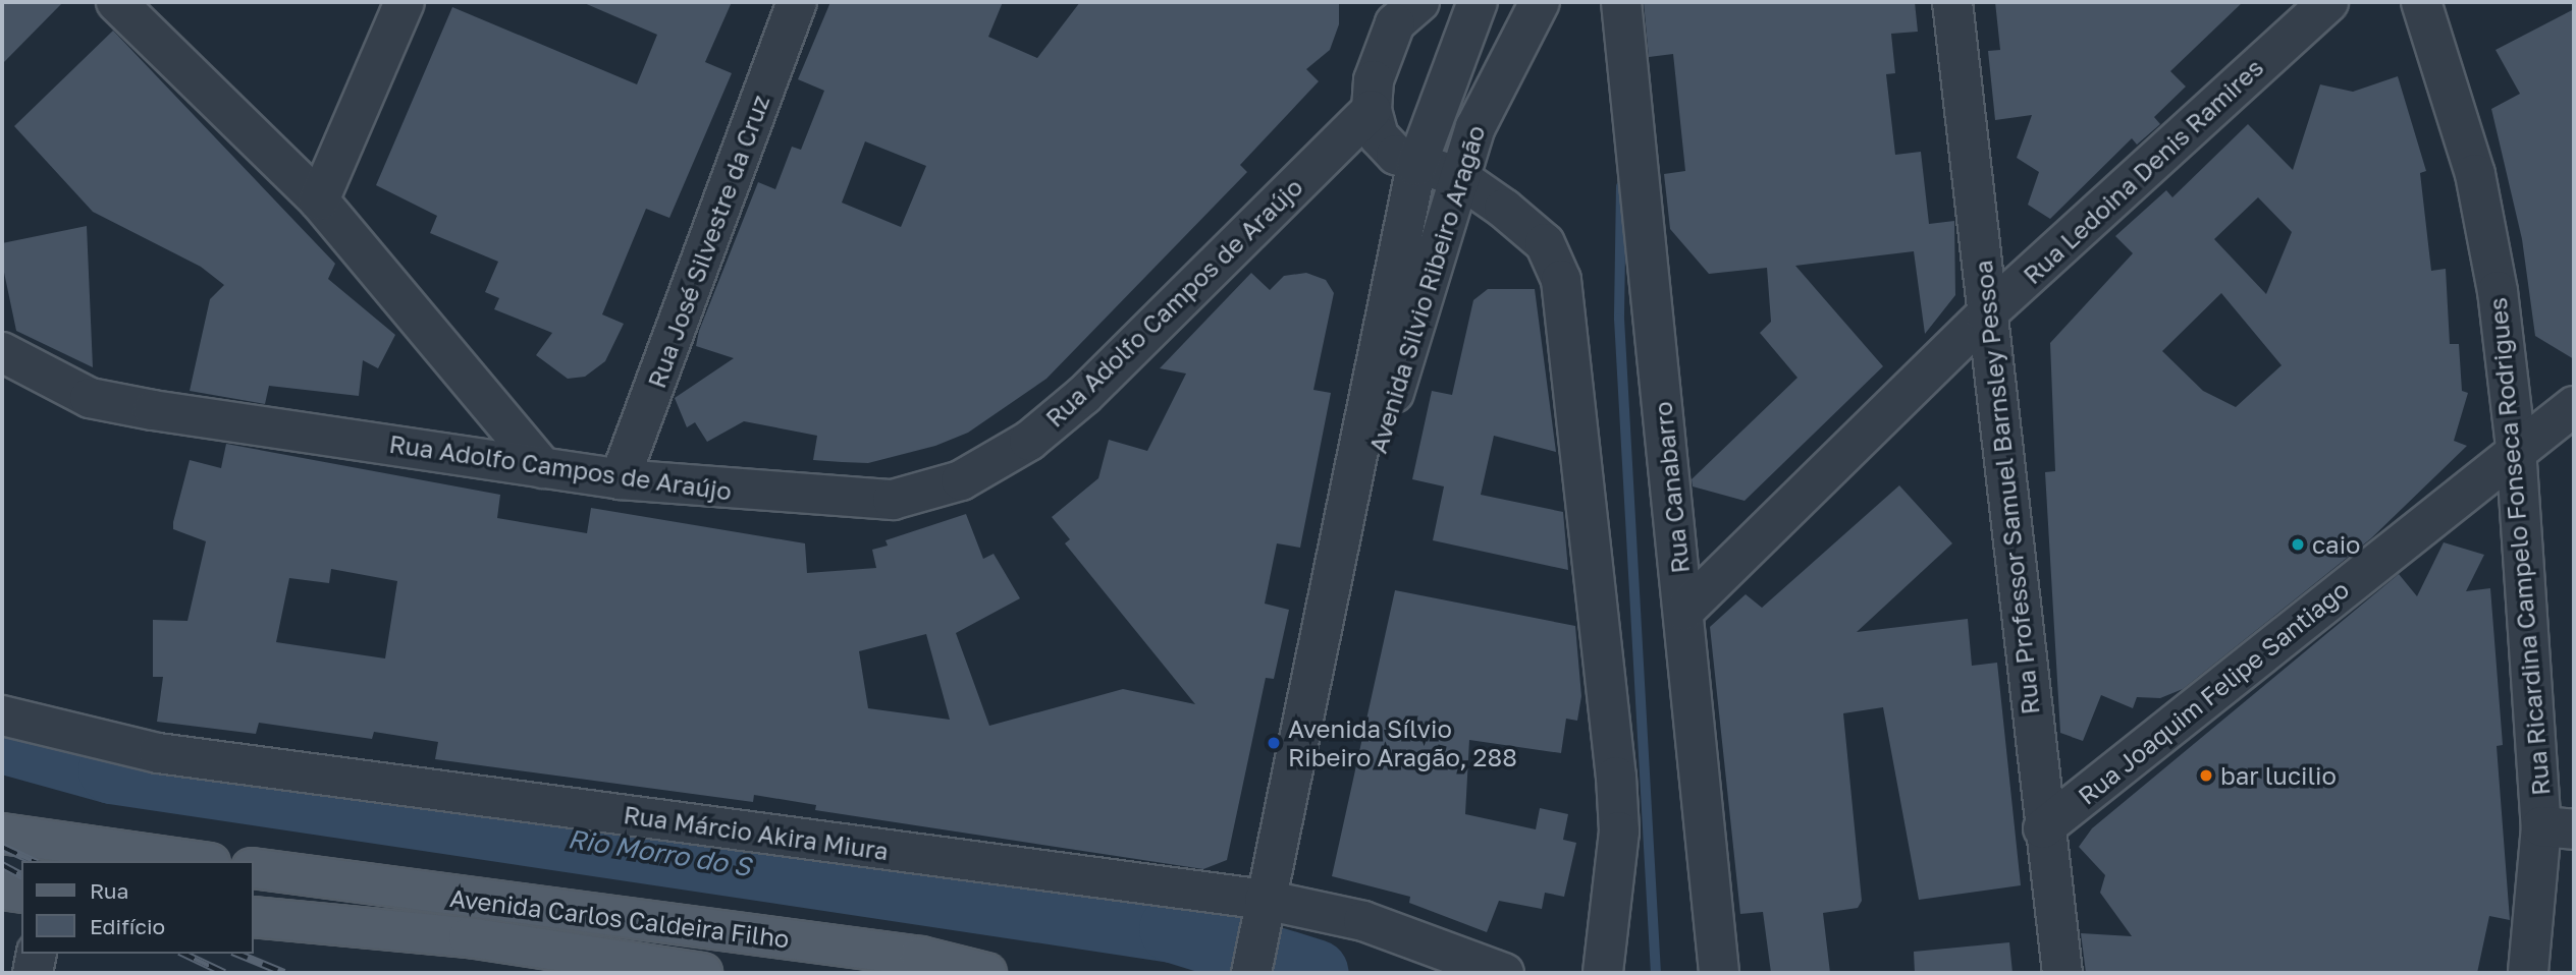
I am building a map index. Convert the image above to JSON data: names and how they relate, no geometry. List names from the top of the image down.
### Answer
{
  "streets": {
    "main road": ["Avenida Carlos Caldeira Filho"],
    "street": [
      "Rua Ledoina Denis Ramires",
      "Rua José Silvestre da Cruz",
      "Avenida Silvio Ribeiro Aragão",
      "Rua Adolfo Campos de Araújo",
      "Rua Canabarro",
      "Rua Professor Samuel Barnsley Pessoa",
      "Rua Ricardina Campelo Fonseca Rodrigues",
      "Rua Joaquim Felipe Santiago",
      "Rua Márcio Akira Miura"
    ]
  },
  "crossings": [
    ["Rua Ledoina Denis Ramires", "Rua Canabarro"],
    ["Rua Ledoina Denis Ramires", "Rua Professor Samuel Barnsley Pessoa"],
    ["Rua José Silvestre da Cruz", "Rua Adolfo Campos de Araújo"],
    ["Avenida Silvio Ribeiro Aragão", "Rua Márcio Akira Miura"],
    ["Rua Professor Samuel Barnsley Pessoa", "Rua Joaquim Felipe Santiago"],
    ["Rua Ricardina Campelo Fonseca Rodrigues", "Rua Joaquim Felipe Santiago"]
  ],
  "water": ["Rio Morro do S"],
  "places": ["caio", "Avenida Sílvio Ribeiro Aragão, 288", "bar lucilio"],
  "legend": ["Rua", "Edifício"]
}
